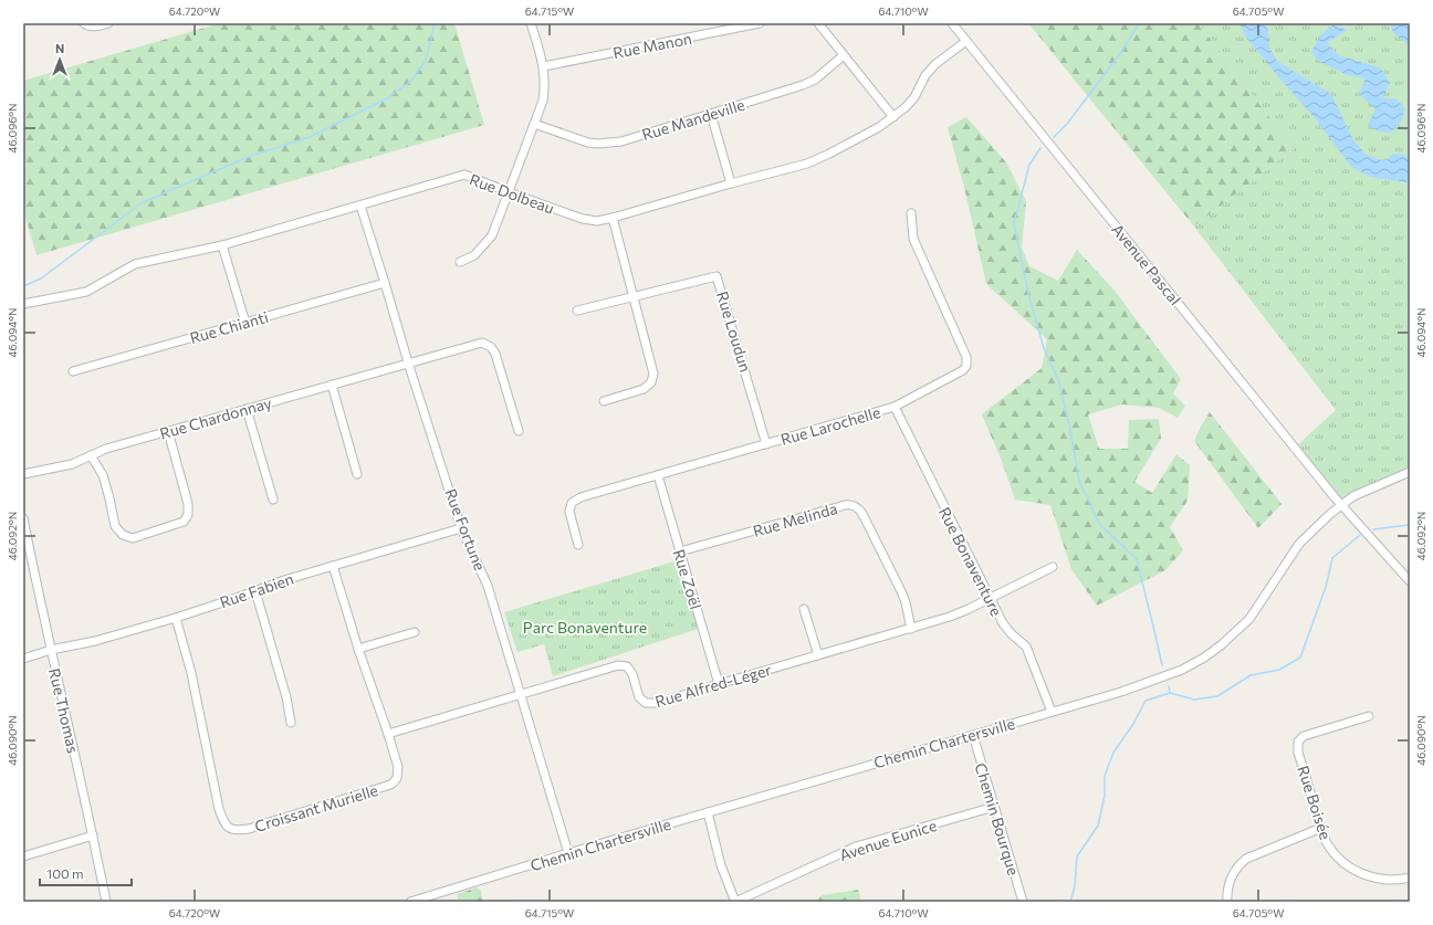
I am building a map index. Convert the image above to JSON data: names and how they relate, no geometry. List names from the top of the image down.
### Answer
{
  "streets": {
    "street": [
      "Rue Manon",
      "Rue Mandeville",
      "Rue Dolbeau",
      "Avenue Pascal",
      "Rue Chianti",
      "Rue Loudun",
      "Rue Chardonnay",
      "Rue Larochelle",
      "Rue Melinda",
      "Rue Fortune",
      "Rue Bonaventure",
      "Rue Zoël",
      "Rue Fabien",
      "Rue Alfred-Léger",
      "Rue Thomas",
      "Chemin Chartersville",
      "Rue Boisée",
      "Croissant Murielle",
      "Chemin Bourque",
      "Avenue Eunice"
    ]
  },
  "crossings": [
    ["Rue Dolbeau", "Avenue Pascal"],
    ["Rue Dolbeau", "Rue Fortune"],
    ["Avenue Pascal", "Chemin Chartersville"],
    ["Rue Chianti", "Rue Fortune"],
    ["Rue Loudun", "Rue Larochelle"],
    ["Rue Chardonnay", "Rue Fortune"],
    ["Rue Larochelle", "Rue Bonaventure"],
    ["Rue Larochelle", "Rue Zoël"],
    ["Rue Melinda", "Rue Zoël"],
    ["Rue Melinda", "Rue Alfred-Léger"],
    ["Rue Fortune", "Rue Fabien"],
    ["Rue Fortune", "Rue Alfred-Léger"],
    ["Rue Fortune", "Chemin Chartersville"],
    ["Rue Bonaventure", "Rue Alfred-Léger"],
    ["Rue Bonaventure", "Chemin Chartersville"],
    ["Rue Zoël", "Rue Alfred-Léger"],
    ["Rue Fabien", "Rue Thomas"],
    ["Rue Fabien", "Croissant Murielle"],
    ["Rue Alfred-Léger", "Croissant Murielle"],
    ["Chemin Chartersville", "Chemin Bourque"],
    ["Chemin Bourque", "Avenue Eunice"]
  ],
  "parks": ["Parc Bonaventure"],
  "scale_bar": "100 m",
  "north": "top",
  "coordinates": [
    "64.720°W",
    "64.715°W",
    "64.710°W",
    "64.705°W",
    "46.096°N",
    "46.094°N",
    "46.092°N",
    "46.090°N"
  ]
}
